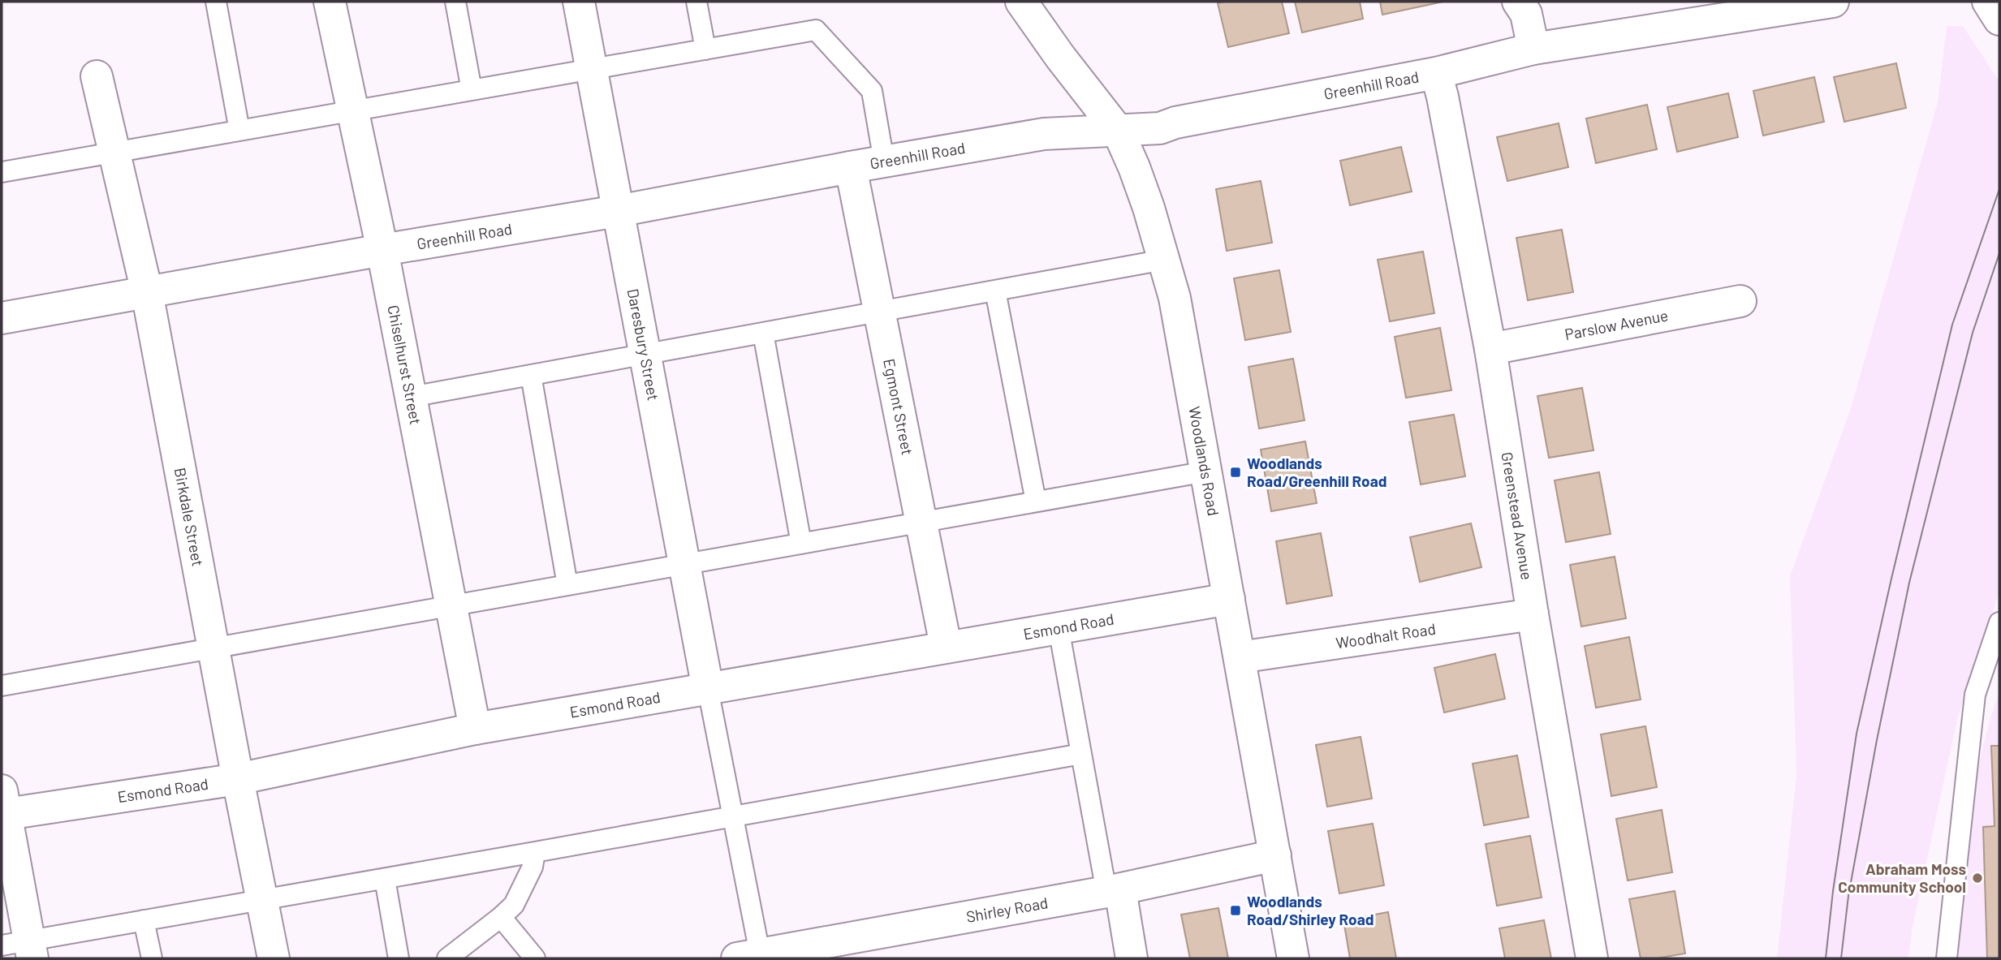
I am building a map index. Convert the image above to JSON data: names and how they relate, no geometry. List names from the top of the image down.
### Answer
{
  "streets": {
    "street": [
      "Greenhill Road",
      "Parslow Avenue",
      "Daresbury Street",
      "Chiselhurst Street",
      "Egmont Street",
      "Woodlands Road",
      "Greenstead Avenue",
      "Birkdale Street",
      "Esmond Road",
      "Woodhalt Road",
      "Shirley Road"
    ]
  },
  "crossings": [
    ["Greenhill Road", "Daresbury Street"],
    ["Greenhill Road", "Chiselhurst Street"],
    ["Greenhill Road", "Egmont Street"],
    ["Greenhill Road", "Woodlands Road"],
    ["Greenhill Road", "Greenstead Avenue"],
    ["Greenhill Road", "Birkdale Street"],
    ["Parslow Avenue", "Greenstead Avenue"],
    ["Daresbury Street", "Esmond Road"],
    ["Chiselhurst Street", "Esmond Road"],
    ["Egmont Street", "Esmond Road"],
    ["Woodlands Road", "Esmond Road"],
    ["Woodlands Road", "Woodhalt Road"],
    ["Woodlands Road", "Shirley Road"],
    ["Greenstead Avenue", "Woodhalt Road"],
    ["Birkdale Street", "Esmond Road"]
  ],
  "places": {
    "transit": ["Woodlands Road/Greenhill Road", "Woodlands Road/Shirley Road"],
    "other": ["Abraham Moss Community School"]
  }
}
